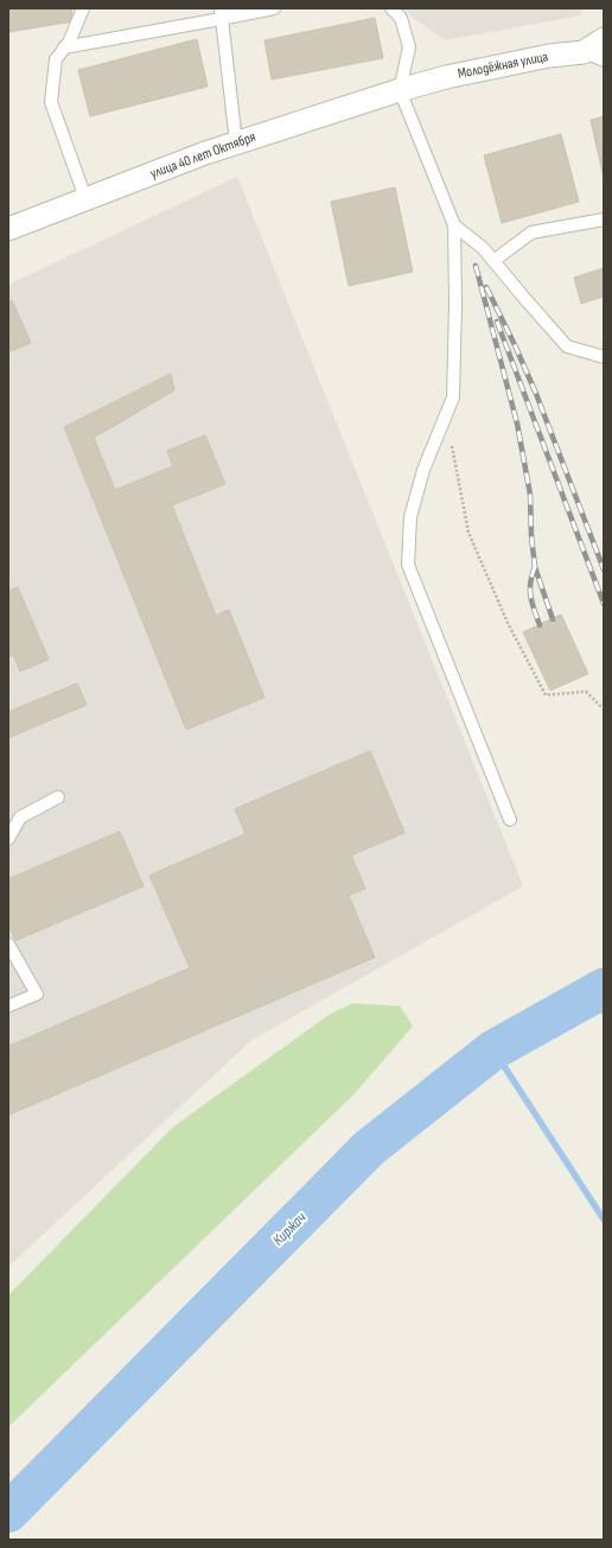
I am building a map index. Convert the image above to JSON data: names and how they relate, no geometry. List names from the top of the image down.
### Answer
{
  "streets": {
    "street": ["Молодёжная улица", "улица 40 лет Октября"]
  },
  "crossings": [
    ["Молодёжная улица", "улица 40 лет Октября"]
  ],
  "water": ["Киржач"]
}
